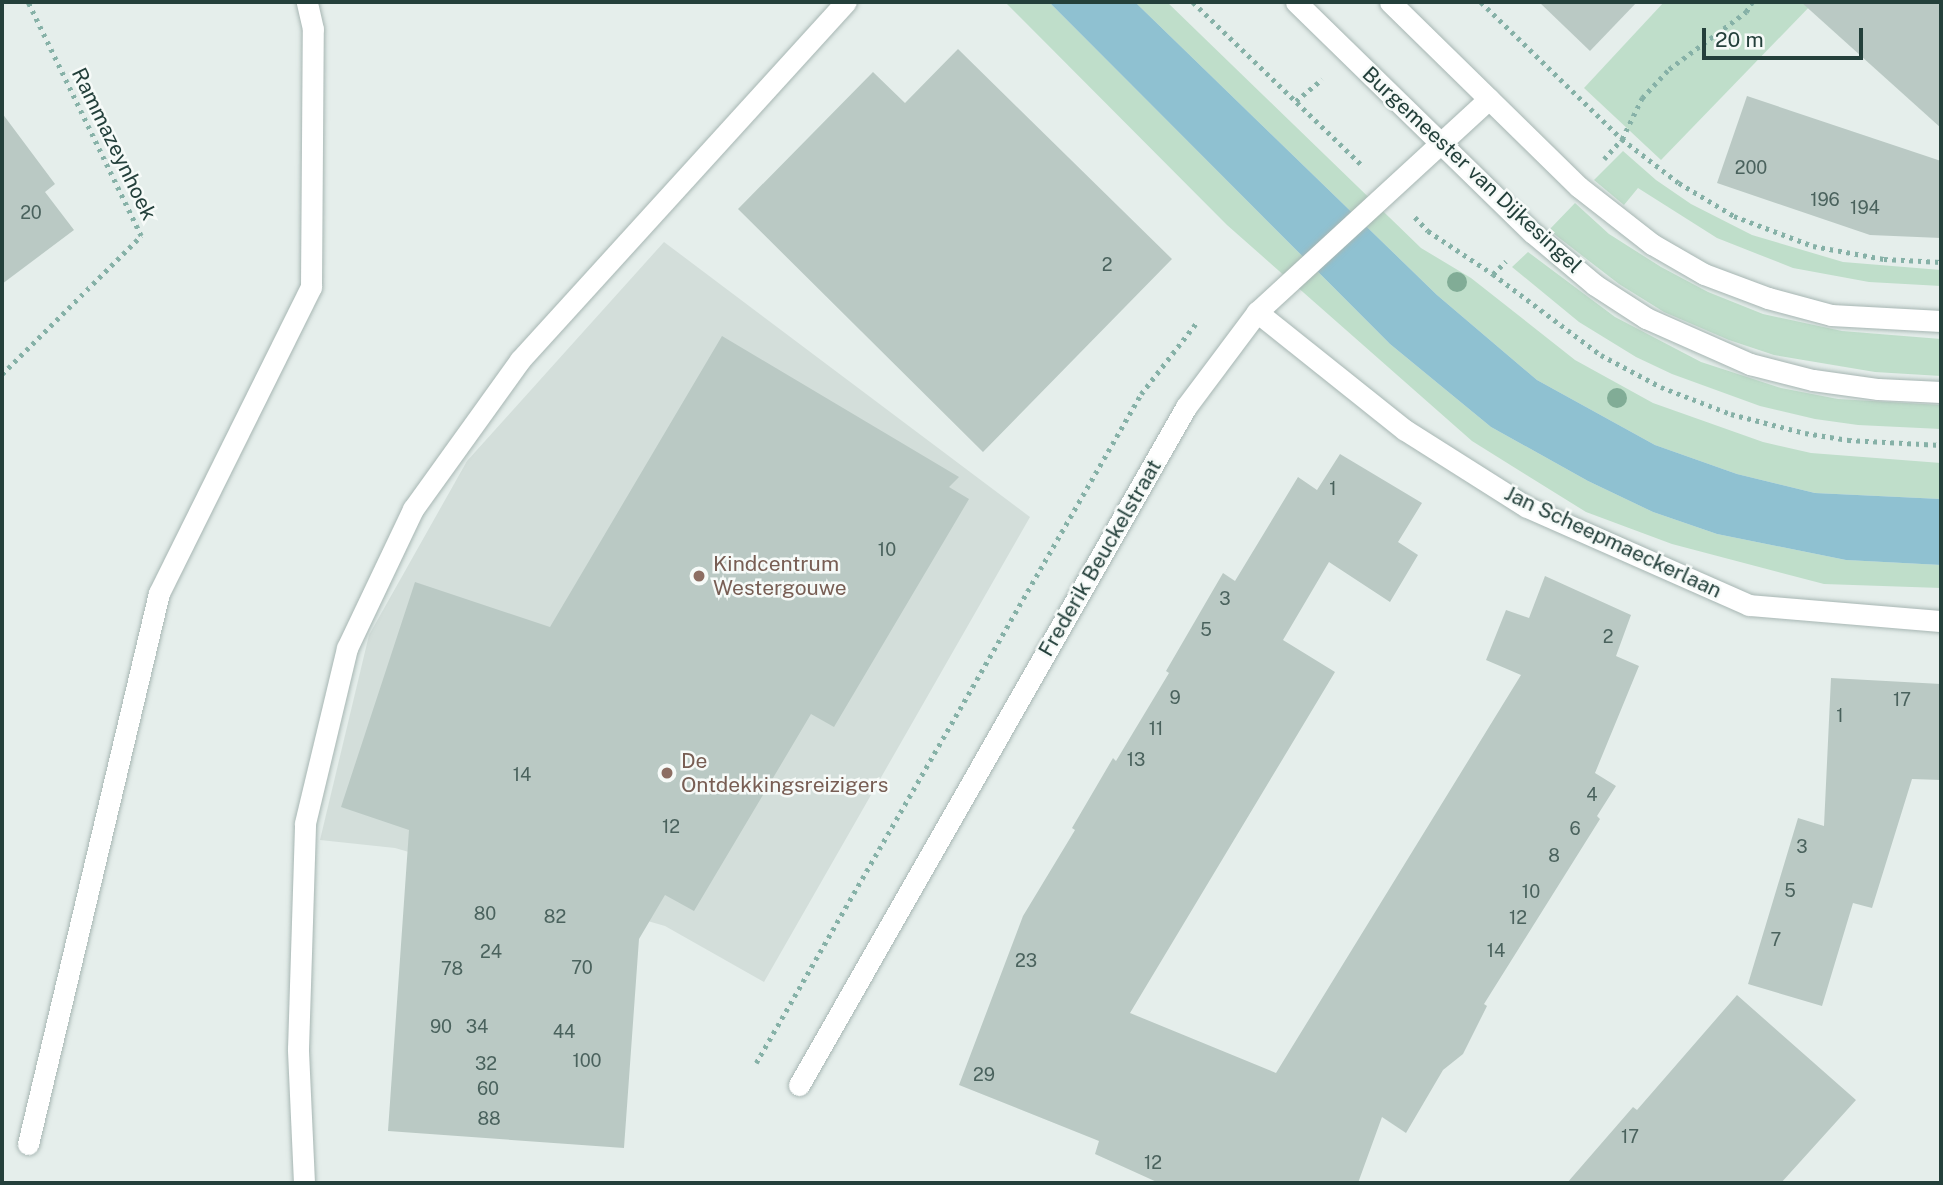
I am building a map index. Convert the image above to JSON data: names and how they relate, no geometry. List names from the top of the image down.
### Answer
{
  "streets": {
    "street": ["Burgemeester van Dijkesingel", "Jan Scheepmaeckerlaan", "Frederik Beuckelstraat"],
    "path": ["Rammazeynhoek"]
  },
  "crossings": [
    ["Burgemeester van Dijkesingel", "Frederik Beuckelstraat"],
    ["Jan Scheepmaeckerlaan", "Frederik Beuckelstraat"]
  ],
  "places": ["Kindcentrum Westergouwe", "De Ontdekkingsreizigers"],
  "house_numbers": [
    "200",
    "196",
    "194",
    "20",
    "2",
    "1",
    "10",
    "3",
    "5",
    "2",
    "9",
    "17",
    "1",
    "11",
    "13",
    "14",
    "4",
    "12",
    "6",
    "3",
    "8",
    "5",
    "10",
    "80",
    "82",
    "12",
    "7",
    "14",
    "24",
    "23",
    "70",
    "78",
    "90",
    "34",
    "44",
    "100",
    "32",
    "29",
    "60",
    "88",
    "17",
    "12"
  ],
  "scale_bar": "20 m"
}
